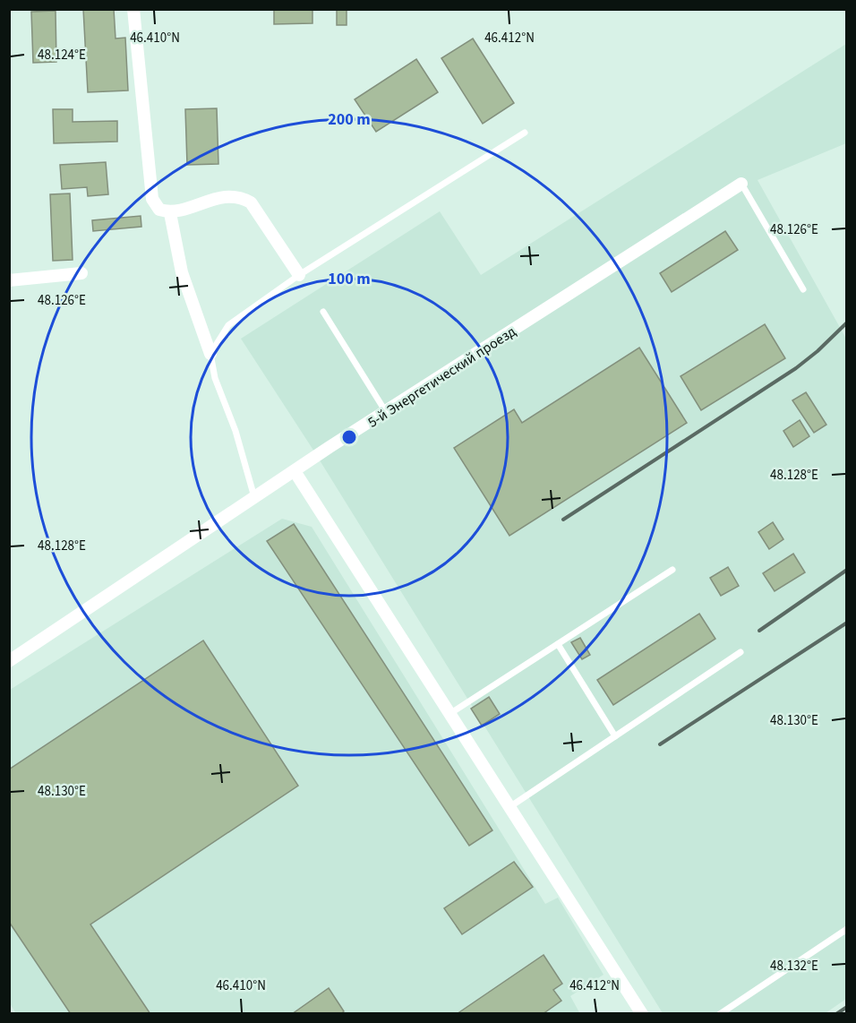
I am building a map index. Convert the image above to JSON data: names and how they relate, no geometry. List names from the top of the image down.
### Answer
{
  "streets": {
    "street": ["5-й Энергетический проезд"]
  },
  "coordinates": [
    "46.410°N",
    "46.412°N",
    "48.124°E",
    "48.126°E",
    "48.128°E",
    "48.130°E",
    "48.132°E"
  ],
  "rings": ["200 m", "100 m"]
}
